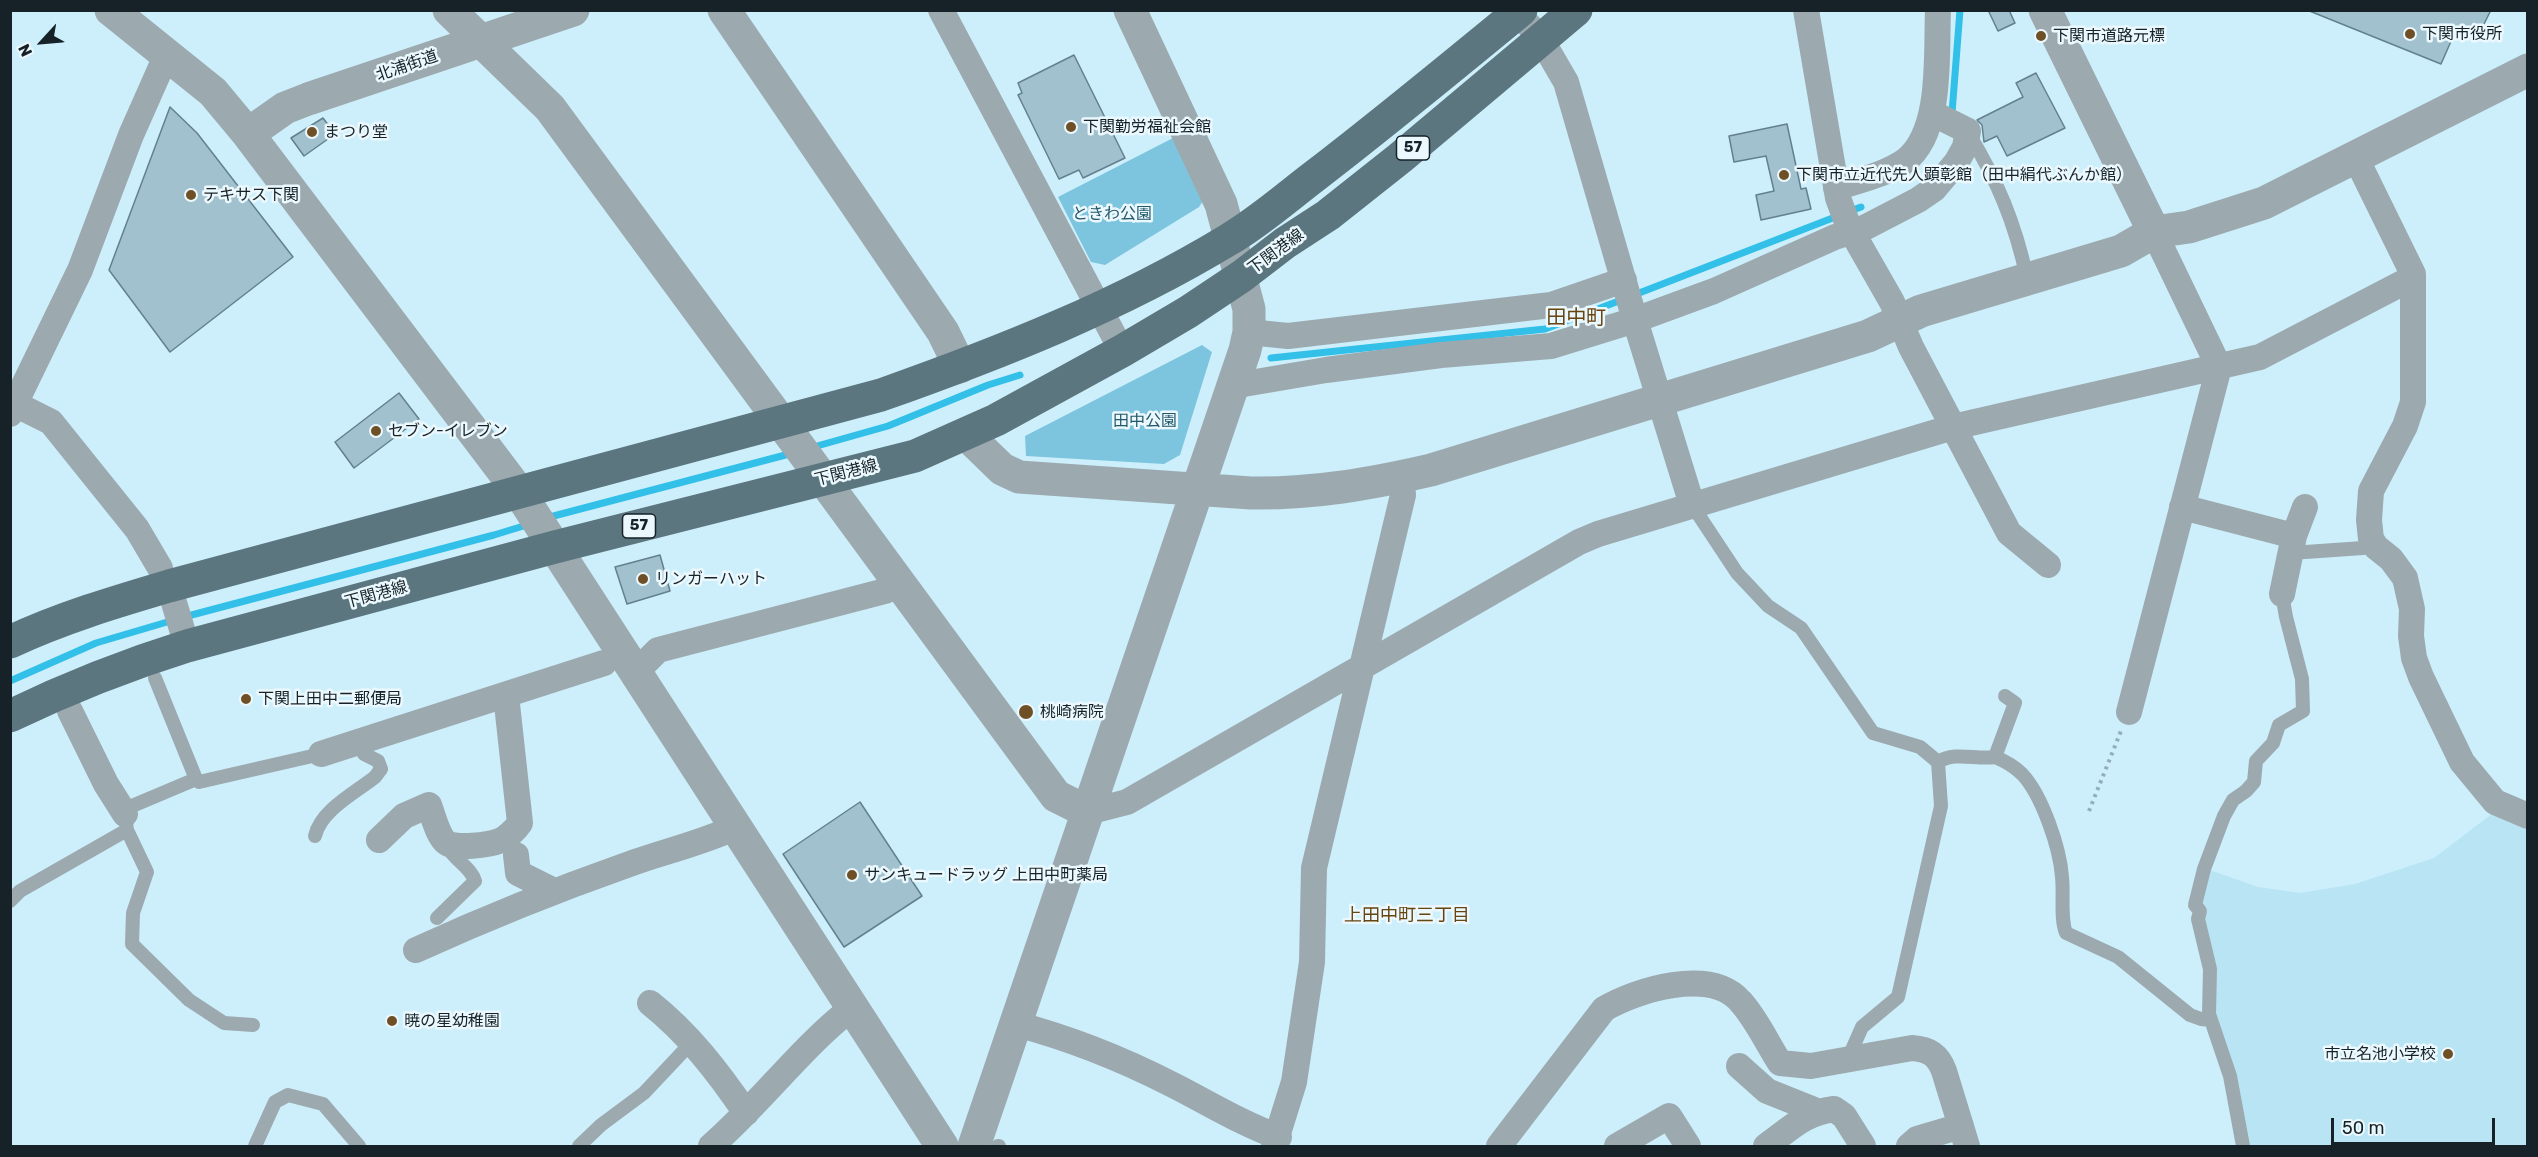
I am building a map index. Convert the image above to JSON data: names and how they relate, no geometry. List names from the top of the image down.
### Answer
{
  "streets": {
    "main road": ["57", "下関港線"],
    "street": ["北浦街道"]
  },
  "districts": ["田中町", "上田中町三丁目"],
  "parks": ["ときわ公園", "田中公園"],
  "places": [
    "下関市役所",
    "下関市道路元標",
    "下関勤労福祉会館",
    "まつり堂",
    "下関市立近代先人顕彰館（田中絹代ぶんか館）",
    "テキサス下関",
    "セブン-イレブン",
    "リンガーハット",
    "下関上田中二郵便局",
    "桃崎病院",
    "サンキュードラッグ 上田中町薬局",
    "暁の星幼稚園",
    "市立名池小学校"
  ],
  "scale_bar": "50 m",
  "north": "bottom left"
}
